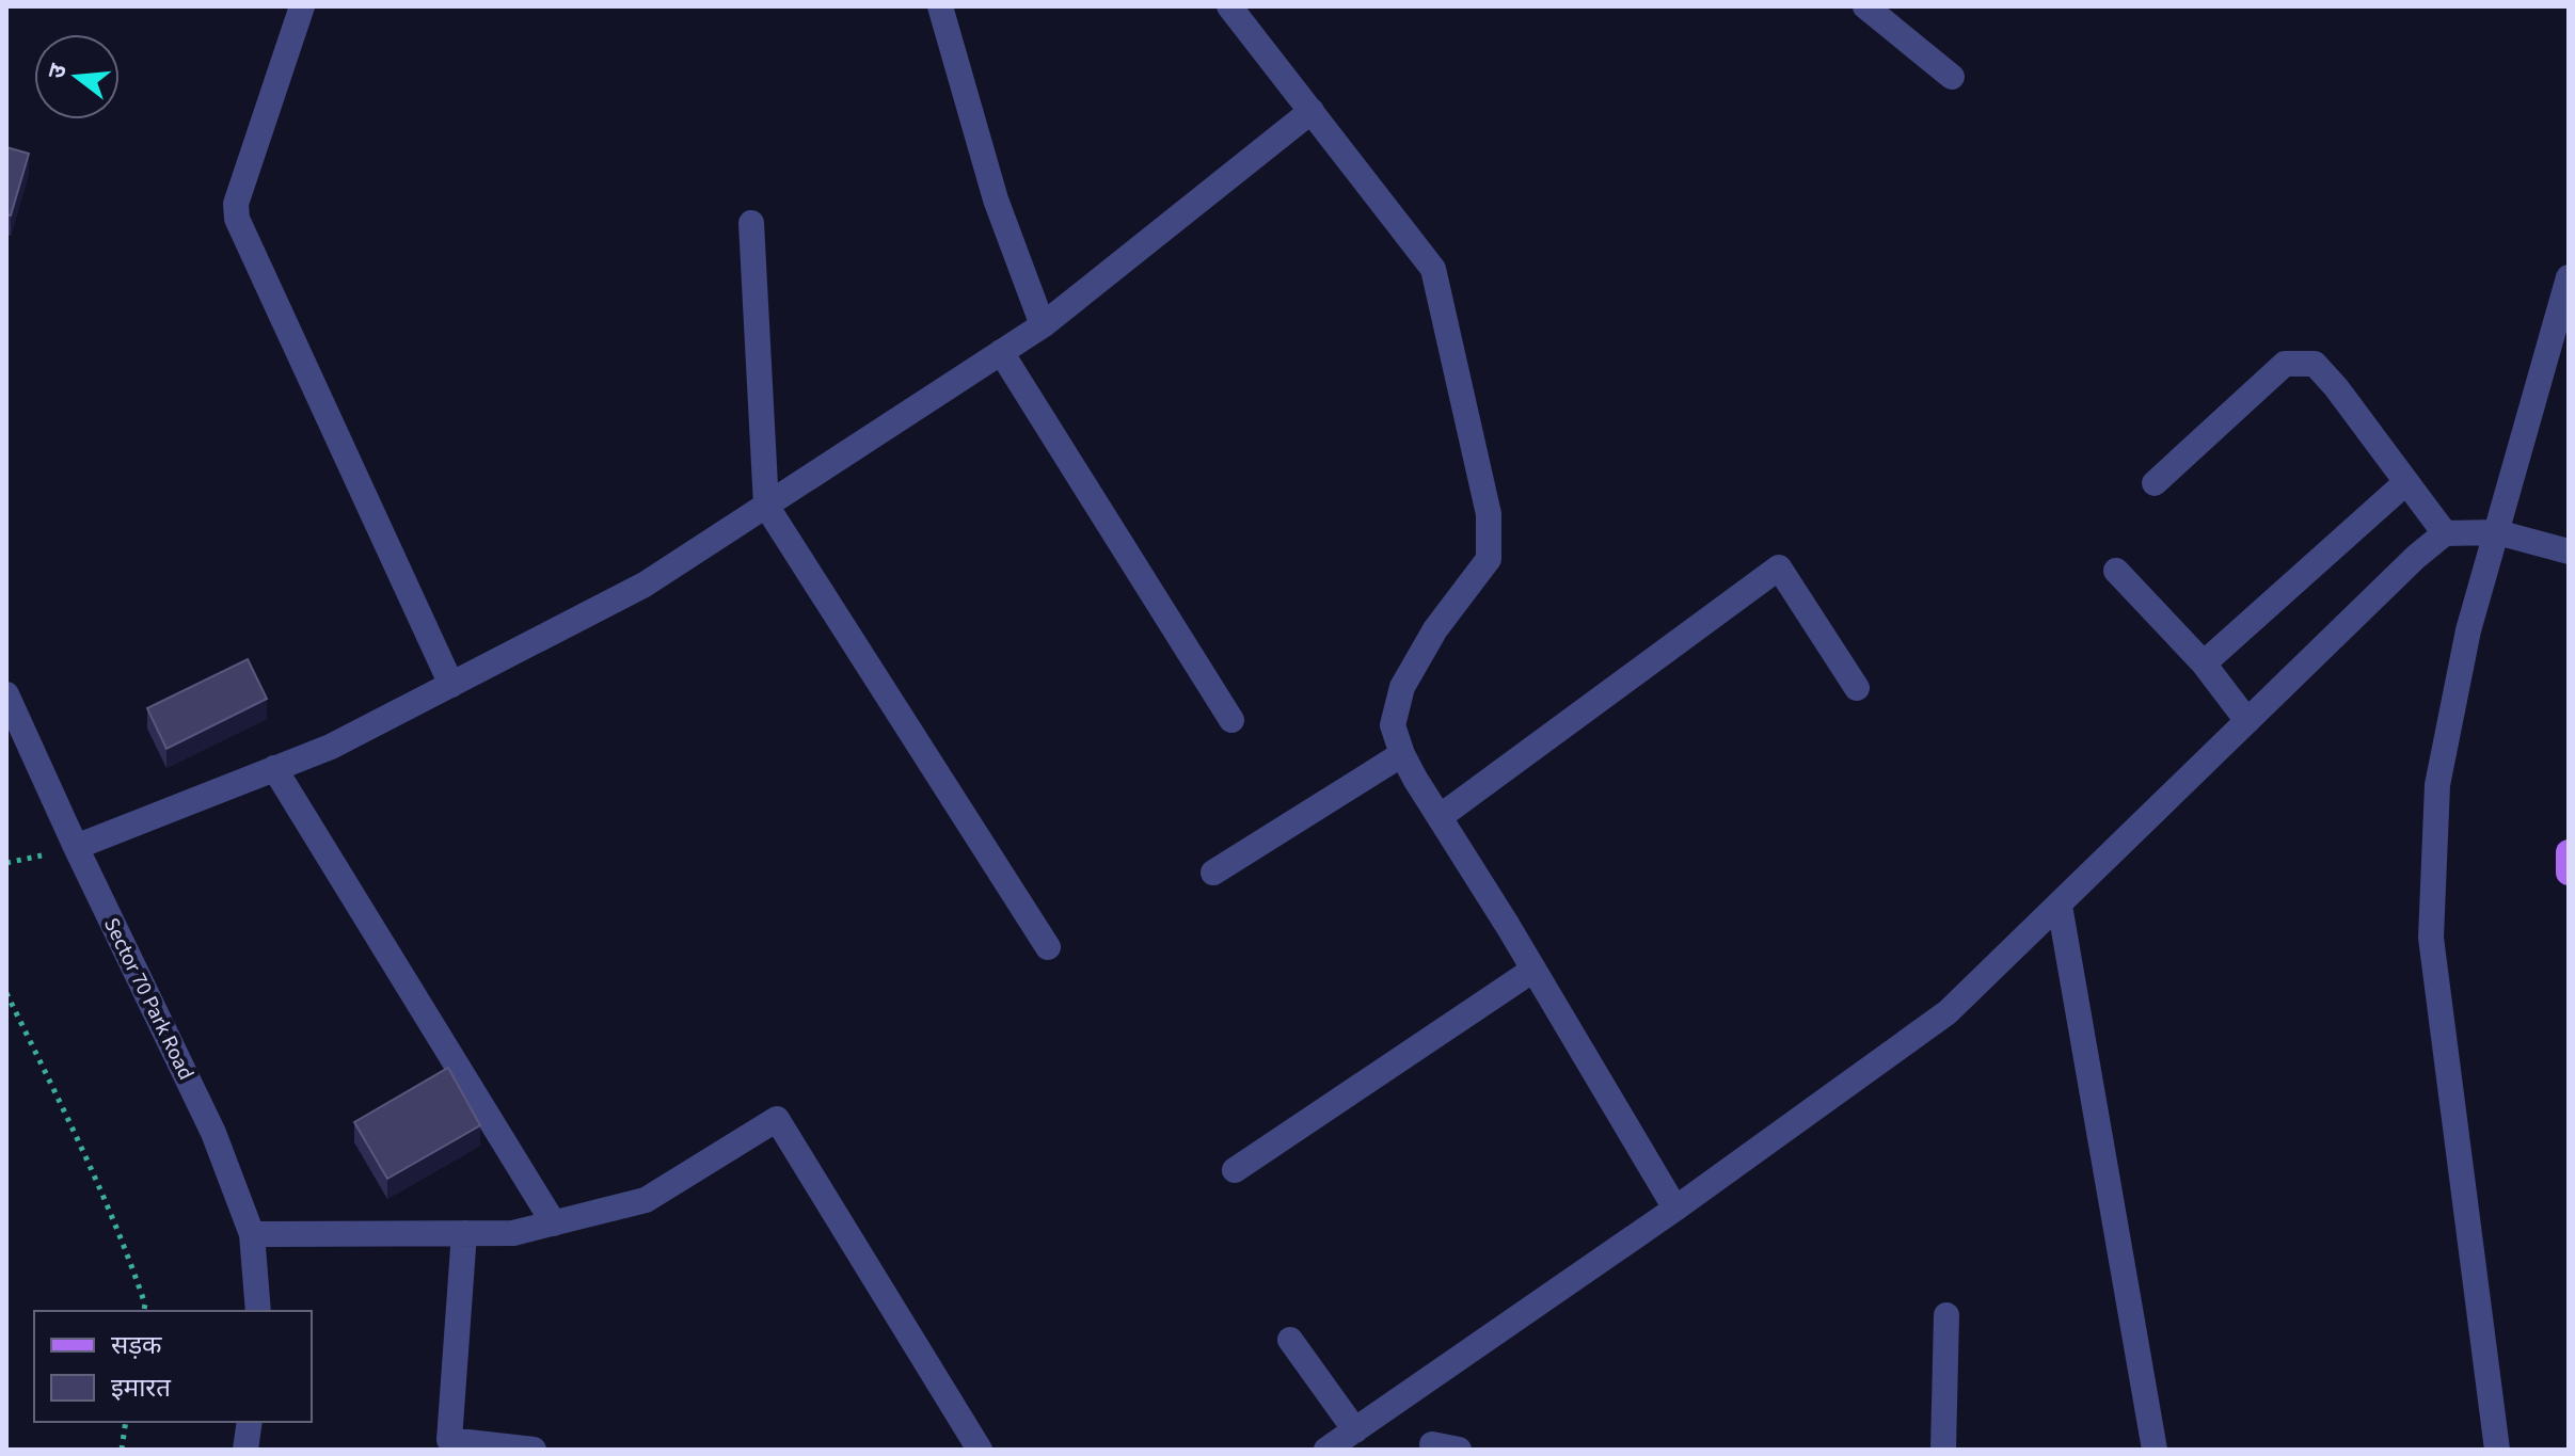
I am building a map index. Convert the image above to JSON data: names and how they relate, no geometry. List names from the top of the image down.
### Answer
{
  "streets": {
    "street": ["Sector 70 Park Road"]
  },
  "legend": ["सड़क", "इमारत"],
  "north": "left"
}
